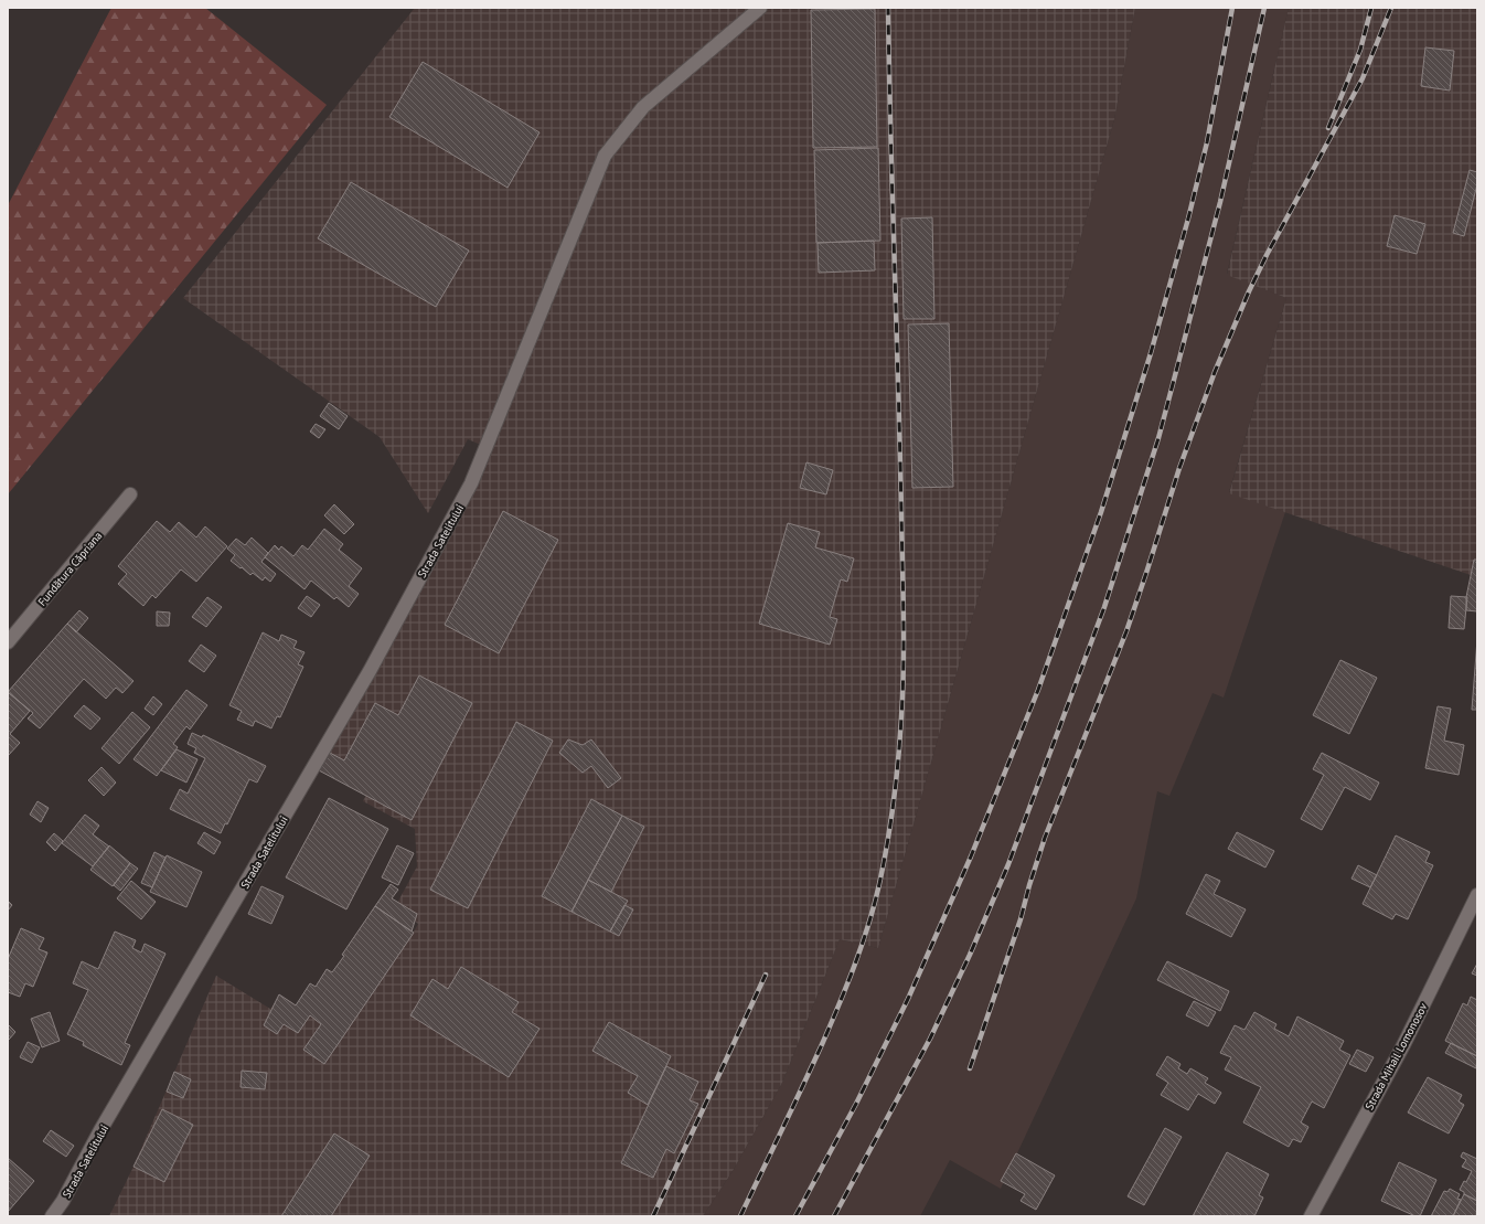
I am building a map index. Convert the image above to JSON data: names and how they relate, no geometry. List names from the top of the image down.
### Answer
{
  "streets": {
    "street": ["Strada Satelitului", "Fundătura Căpriana", "Strada Mihail Lomonosov"]
  }
}
